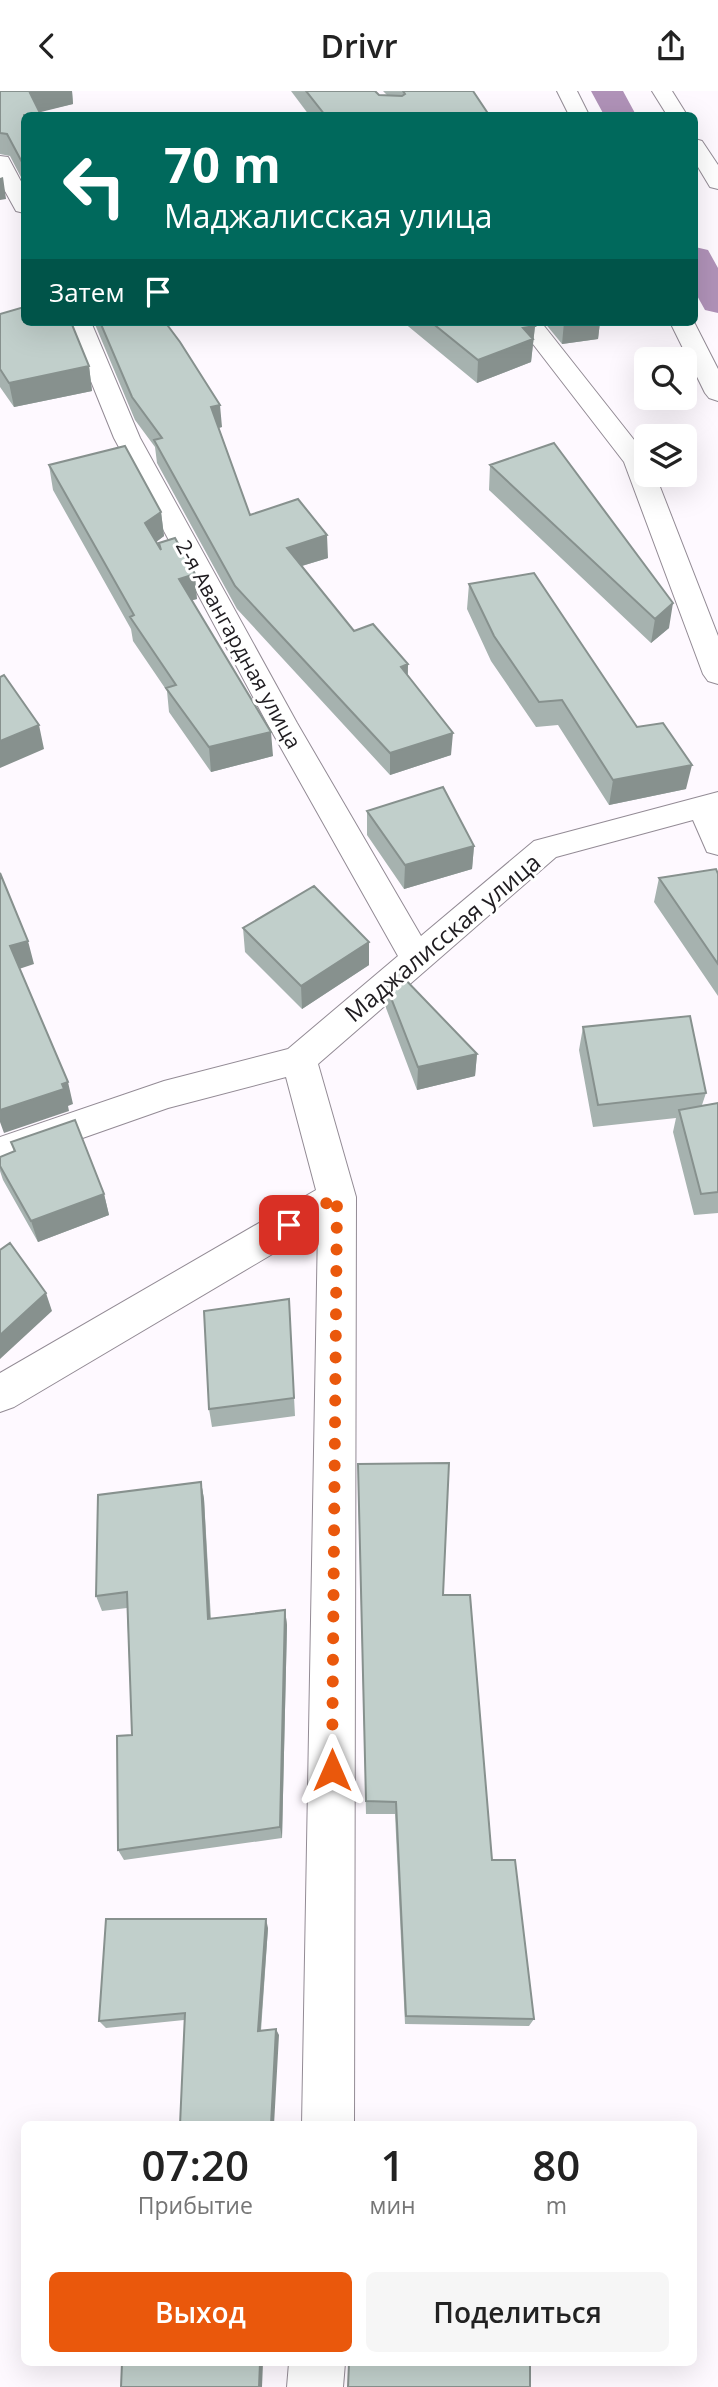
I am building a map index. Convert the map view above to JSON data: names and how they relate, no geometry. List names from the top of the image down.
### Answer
{
  "streets": {
    "street": ["2-я Авангардная улица", "Маджалисская улица"]
  },
  "crossings": [
    ["2-я Авангардная улица", "Маджалисская улица"]
  ],
  "page": {
    "header": "Drivr",
    "turn": ["70 m", "Маджалисская улица"],
    "then": "Затем",
    "eta": [
      "07:20",
      "Прибытие",
      "1",
      "мин",
      "80",
      "m"
    ],
    "buttons": ["Выход", "Поделиться"]
  }
}
